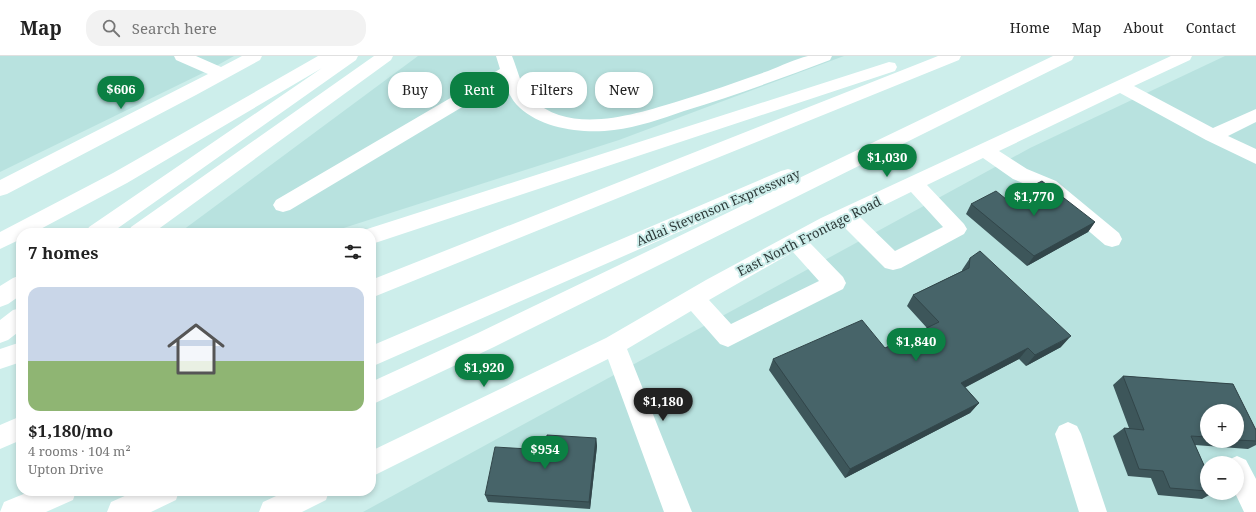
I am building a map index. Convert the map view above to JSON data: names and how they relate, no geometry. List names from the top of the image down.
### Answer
{
  "streets": {
    "main road": ["Adlai Stevenson Expressway", "East North Frontage Road"]
  },
  "page": {
    "header": "Map",
    "search": "Search here",
    "nav": [
      "Home",
      "Map",
      "About",
      "Contact"
    ],
    "chip": [
      "Buy",
      "Rent",
      "Filters",
      "New"
    ],
    "price": [
      "$606",
      "$1,030",
      "$1,770",
      "$1,840",
      "$1,920",
      "$1,180",
      "$954"
    ],
    "heading": "7 homes",
    "list": [
      {
        "name": "$1,180/mo",
        "note": "4 rooms · 104 m² · Upton Drive"
      }
    ],
    "map_buttons": ["+", "−"]
  }
}
